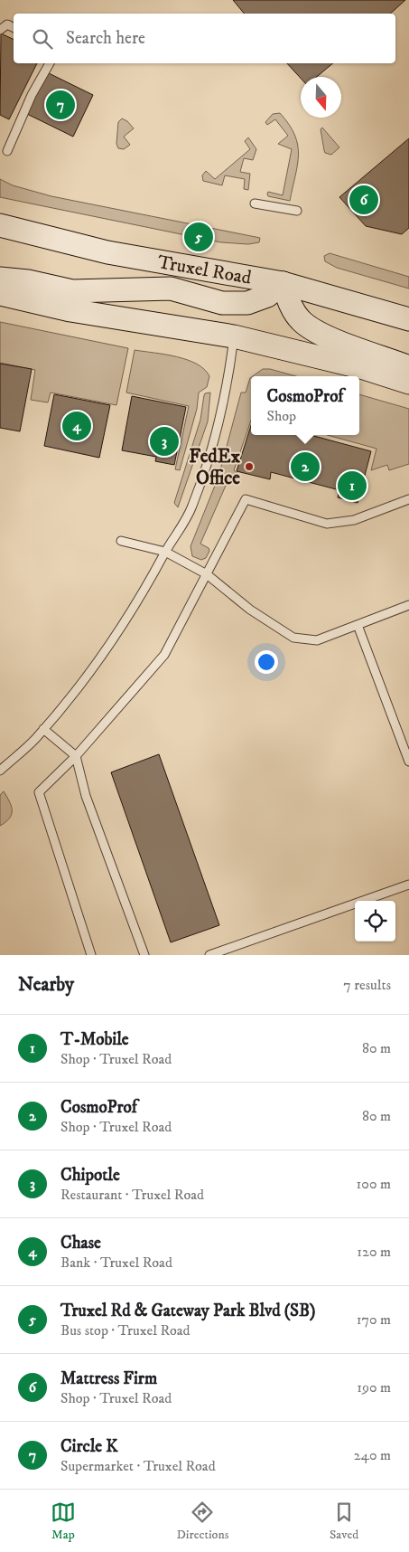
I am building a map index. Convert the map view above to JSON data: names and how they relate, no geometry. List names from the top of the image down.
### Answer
{
  "streets": {
    "main road": ["Truxel Road"]
  },
  "places": ["FedEx Office"],
  "north": "bottom",
  "page": {
    "search": "Search here",
    "pins": [
      "7",
      "6",
      "5",
      "4",
      "3",
      "2",
      "1"
    ],
    "popup": ["CosmoProf", "Shop"],
    "heading": ["Nearby", "7 results"],
    "list": [
      {
        "mark": "1",
        "name": "T-Mobile",
        "note": "Shop · Truxel Road",
        "value": "80 m"
      },
      {
        "mark": "2",
        "name": "CosmoProf",
        "note": "Shop · Truxel Road",
        "value": "80 m"
      },
      {
        "mark": "3",
        "name": "Chipotle",
        "note": "Restaurant · Truxel Road",
        "value": "100 m"
      },
      {
        "mark": "4",
        "name": "Chase",
        "note": "Bank · Truxel Road",
        "value": "120 m"
      },
      {
        "mark": "5",
        "name": "Truxel Rd & Gateway Park Blvd (SB)",
        "note": "Bus stop · Truxel Road",
        "value": "170 m"
      },
      {
        "mark": "6",
        "name": "Mattress Firm",
        "note": "Shop · Truxel Road",
        "value": "190 m"
      },
      {
        "mark": "7",
        "name": "Circle K",
        "note": "Supermarket · Truxel Road",
        "value": "240 m"
      }
    ],
    "nav": ["Map", "Directions", "Saved"]
  }
}
